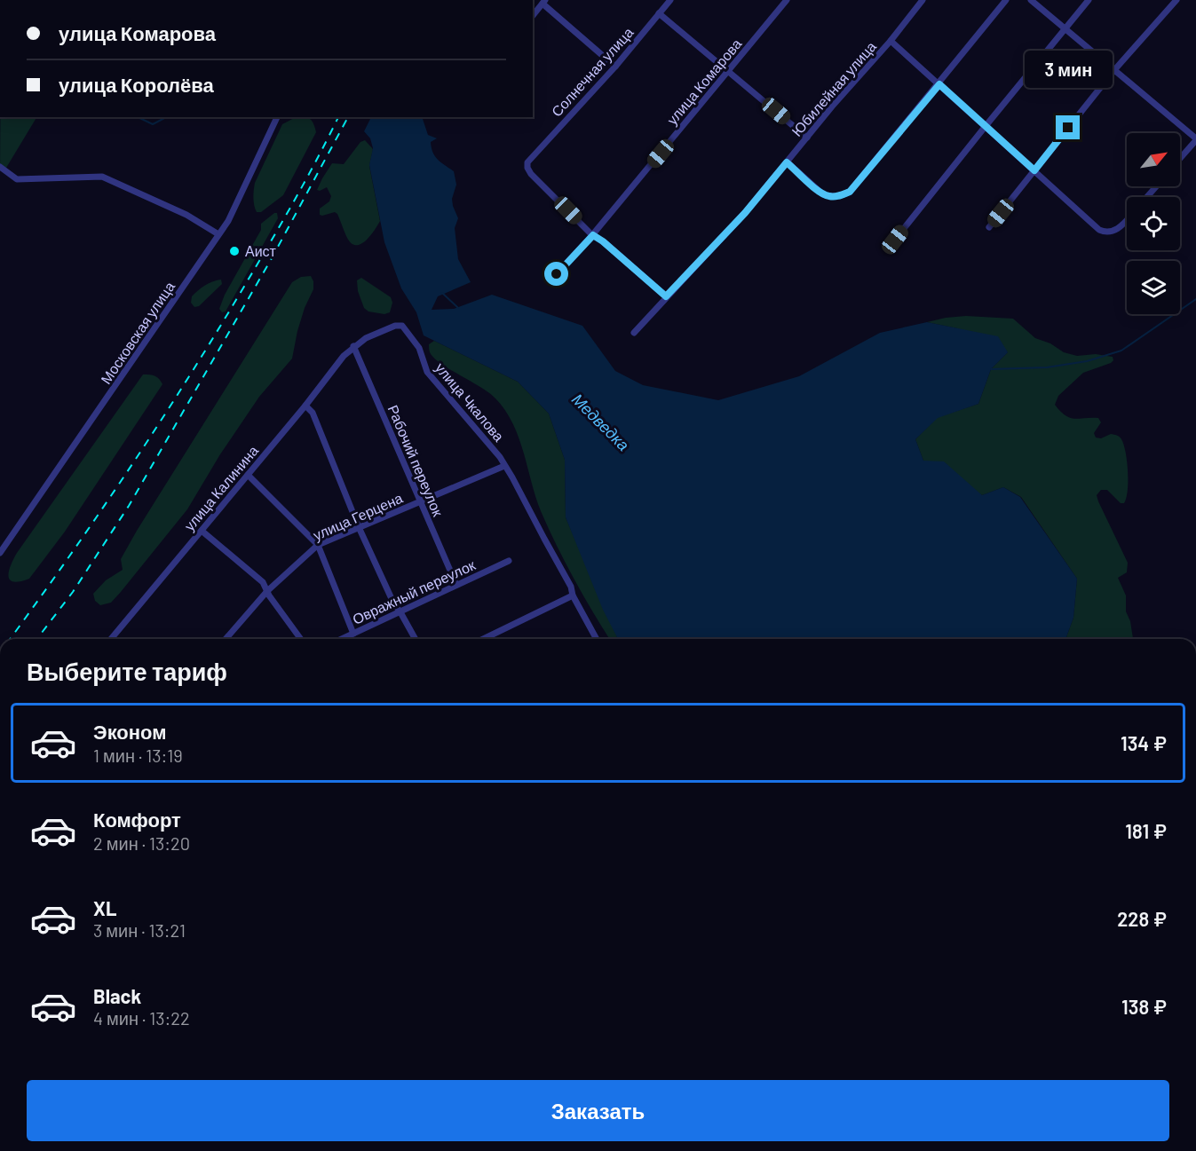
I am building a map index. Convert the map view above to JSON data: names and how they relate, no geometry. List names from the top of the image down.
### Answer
{
  "streets": {
    "street": [
      "Солнечная улица",
      "улица Комарова",
      "Юбилейная улица",
      "Московская улица",
      "улица Чкалова",
      "Рабочий переулок",
      "улица Калинина",
      "улица Герцена",
      "Овражный переулок"
    ]
  },
  "crossings": [
    ["Солнечная улица", "улица Комарова"],
    ["улица Чкалова", "улица Калинина"],
    ["улица Чкалова", "улица Герцена"],
    ["Рабочий переулок", "улица Калинина"],
    ["Рабочий переулок", "улица Герцена"],
    ["Рабочий переулок", "Овражный переулок"]
  ],
  "water": ["Медведка"],
  "places": ["Аист"],
  "north": "top right",
  "page": {
    "banner": ["улица Комарова", "улица Королёва"],
    "bubble": "3 мин",
    "heading": "Выберите тариф",
    "list": [
      {
        "name": "Эконом",
        "note": "1 мин · 13:19",
        "value": "134 ₽"
      },
      {
        "name": "Комфорт",
        "note": "2 мин · 13:20",
        "value": "181 ₽"
      },
      {
        "name": "XL",
        "note": "3 мин · 13:21",
        "value": "228 ₽"
      },
      {
        "name": "Black",
        "note": "4 мин · 13:22",
        "value": "138 ₽"
      }
    ],
    "buttons": "Заказать"
  }
}
